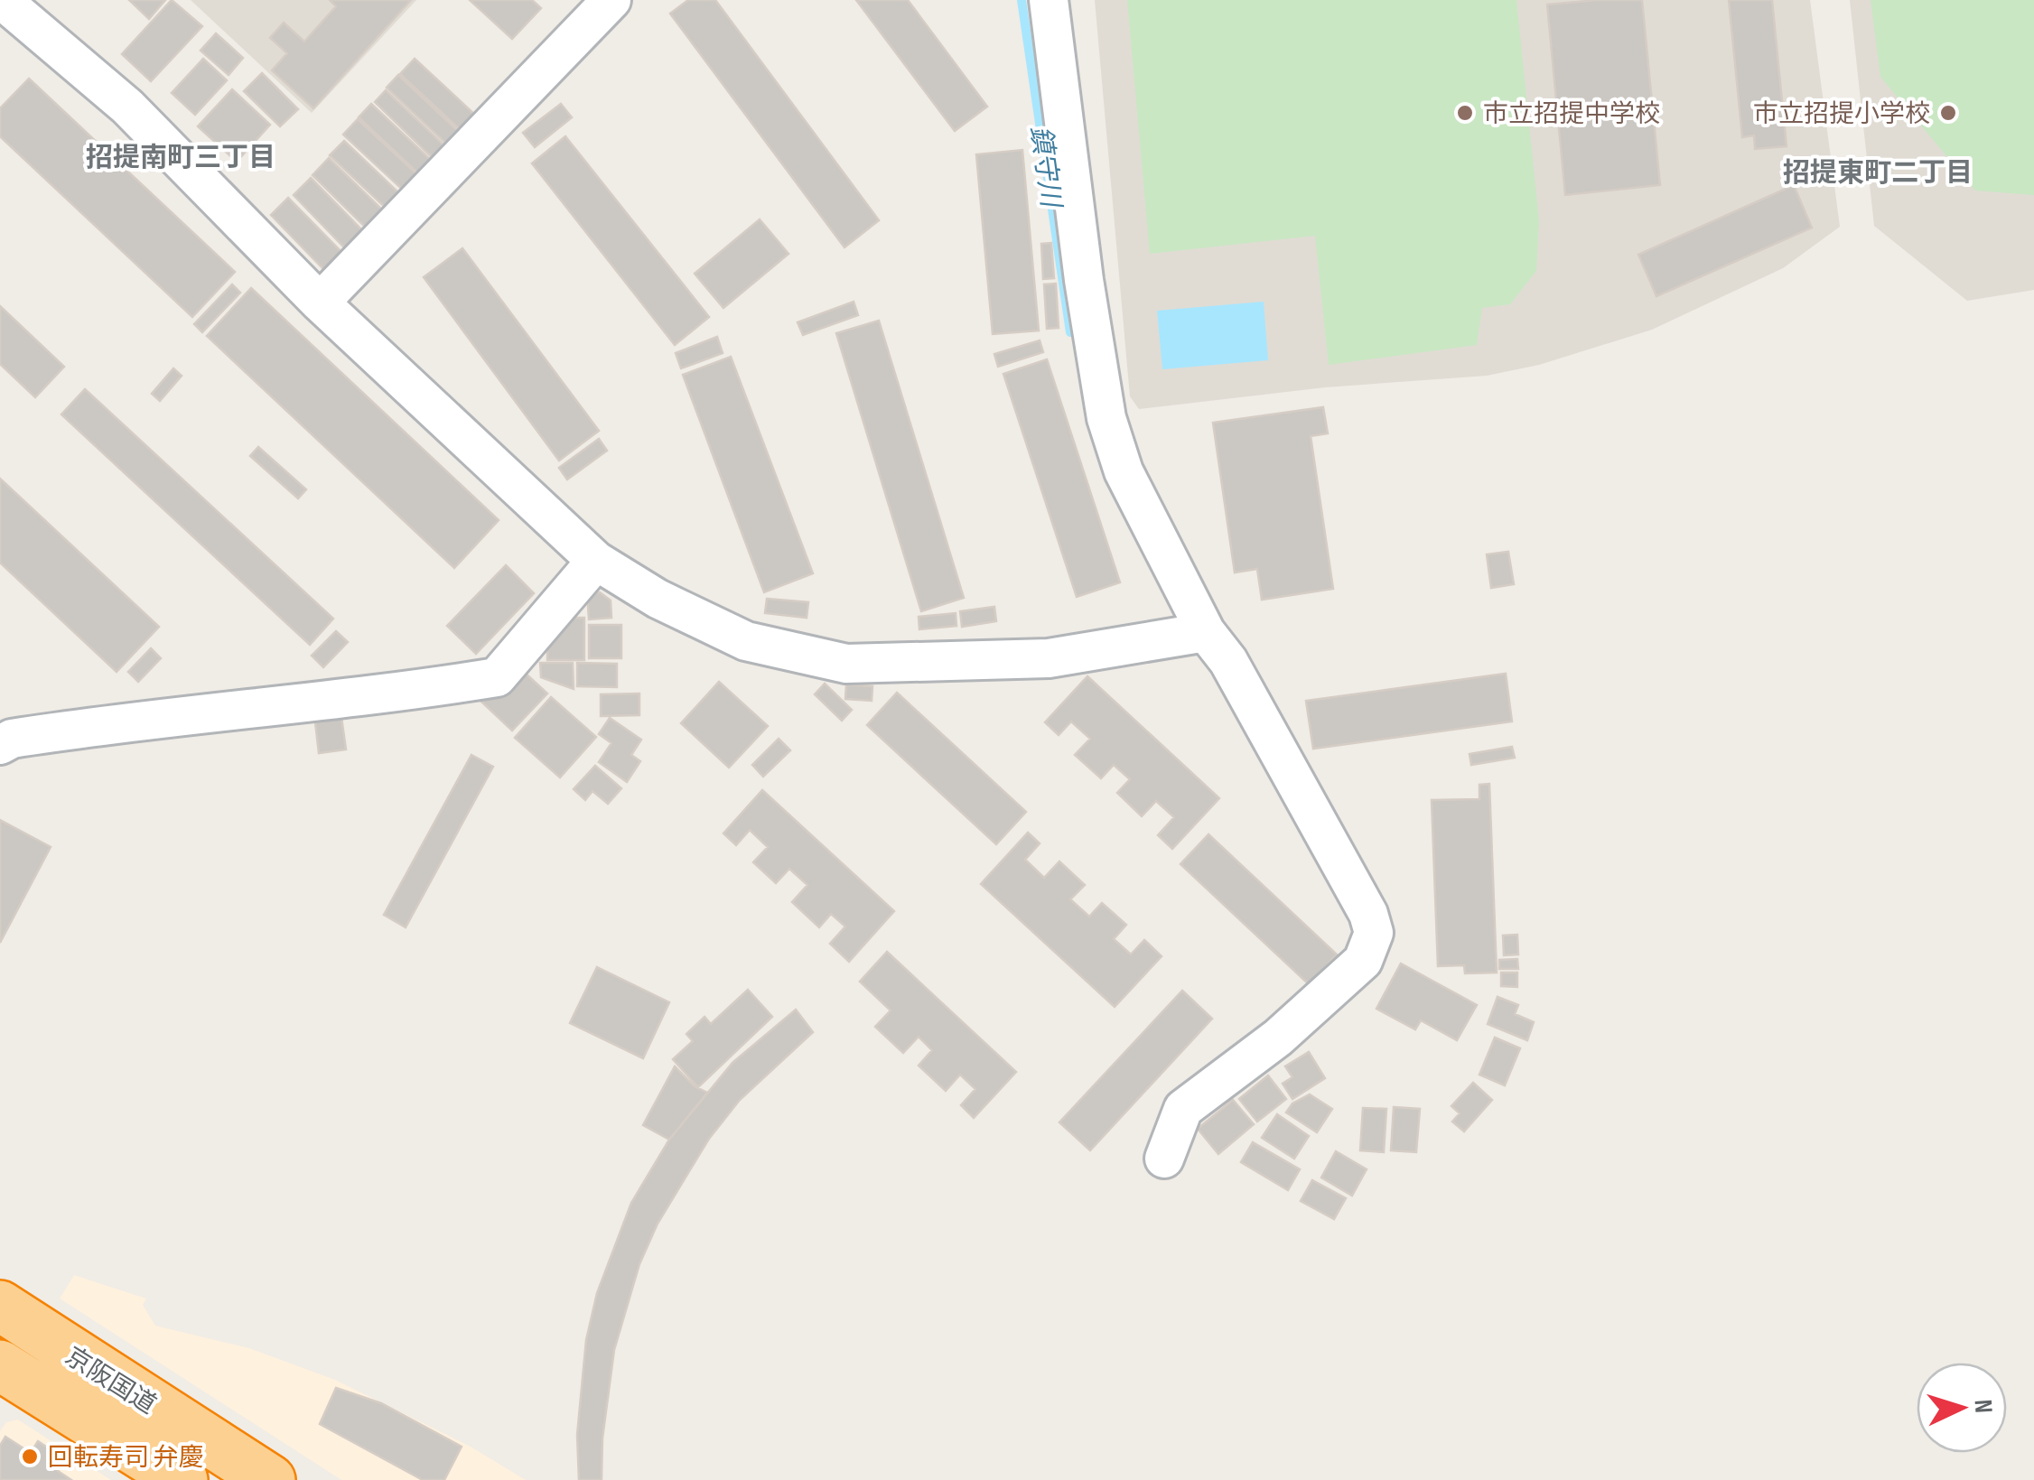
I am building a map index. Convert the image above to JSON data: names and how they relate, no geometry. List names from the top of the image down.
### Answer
{
  "streets": {
    "highway": ["京阪国道"]
  },
  "districts": ["招提南町三丁目", "招提東町二丁目"],
  "water": ["鎮守川"],
  "places": ["市立招提中学校", "市立招提小学校", "回転寿司 弁慶"],
  "north": "right"
}
